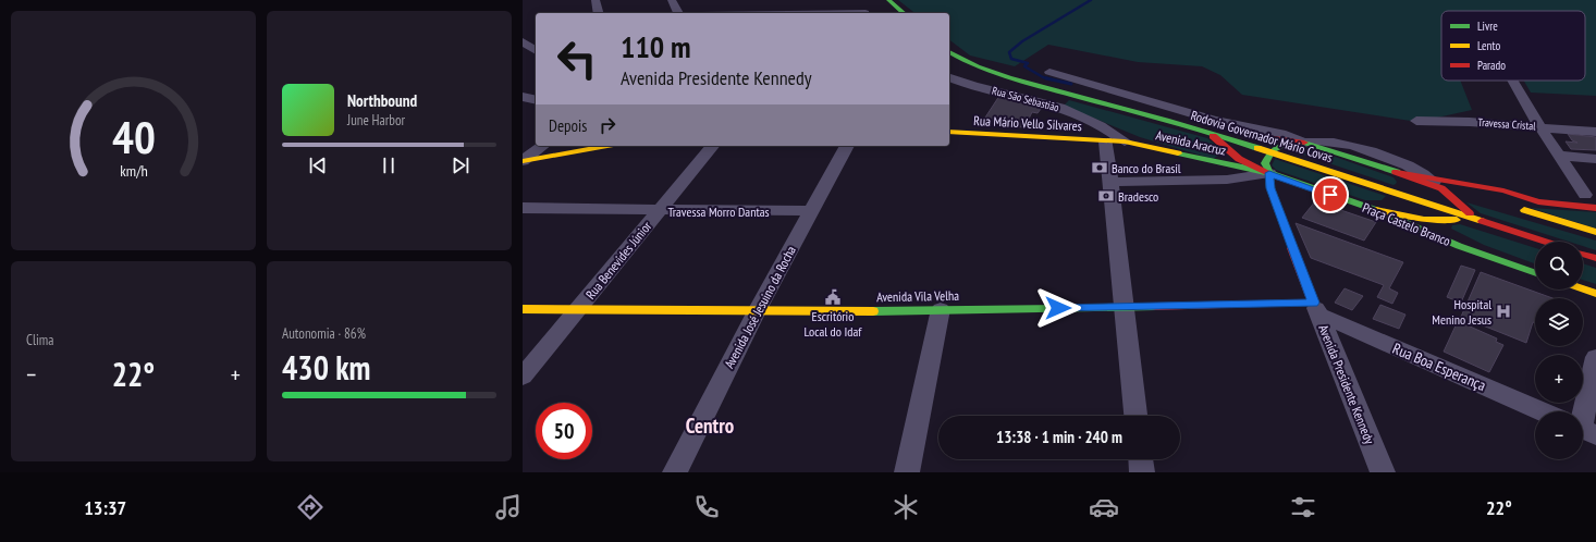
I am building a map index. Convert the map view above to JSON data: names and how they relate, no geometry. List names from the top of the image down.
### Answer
{
  "streets": {
    "main road": [
      "Rua Mário Vello Silvares",
      "Rodovia Governador Mário Covas",
      "Avenida Aracruz",
      "Praça Castelo Branco",
      "Avenida Vila Velha",
      "Avenida Presidente Kennedy"
    ],
    "street": [
      "Rua São Sebastião",
      "Travessa Cristal",
      "Travessa Morro Dantas",
      "Rua Benevides Júnior",
      "Avenida José Jesuino da Rocha",
      "Rua Boa Esperança"
    ]
  },
  "crossings": [
    ["Rua São Sebastião", "Avenida Aracruz"],
    ["Rua Mário Vello Silvares", "Avenida Aracruz"],
    ["Rodovia Governador Mário Covas", "Avenida Presidente Kennedy"],
    ["Avenida Aracruz", "Praça Castelo Branco"],
    ["Avenida Aracruz", "Avenida Presidente Kennedy"],
    ["Travessa Morro Dantas", "Rua Benevides Júnior"],
    ["Travessa Morro Dantas", "Avenida José Jesuino da Rocha"],
    ["Praça Castelo Branco", "Avenida Presidente Kennedy"],
    ["Rua Benevides Júnior", "Avenida Vila Velha"],
    ["Avenida Vila Velha", "Avenida José Jesuino da Rocha"],
    ["Avenida Vila Velha", "Rua Boa Esperança"],
    ["Avenida Vila Velha", "Avenida Presidente Kennedy"],
    ["Rua Boa Esperança", "Avenida Presidente Kennedy"]
  ],
  "districts": ["Centro"],
  "places": {
    "bank": ["Banco do Brasil", "Bradesco"],
    "public building": ["Escritório Local do Idaf"],
    "hospital": ["Hospital Menino Jesus"]
  },
  "legend": ["Livre", "Lento", "Parado"],
  "page": {
    "turn": ["110 m", "Avenida Presidente Kennedy"],
    "song": ["Northbound", "June Harbor"],
    "then": "Depois",
    "map_buttons": ["+", "−"],
    "tile": [
      "Clima",
      ["Autonomia · 86%", "430 km"]
    ],
    "heat": ["−", "22°", "+"],
    "limit": "50",
    "trip": "13:38 · 1 min · 240 m",
    "tabs": ["13:37", "22°"],
    "gauge": ["40", "km/h"]
  }
}
